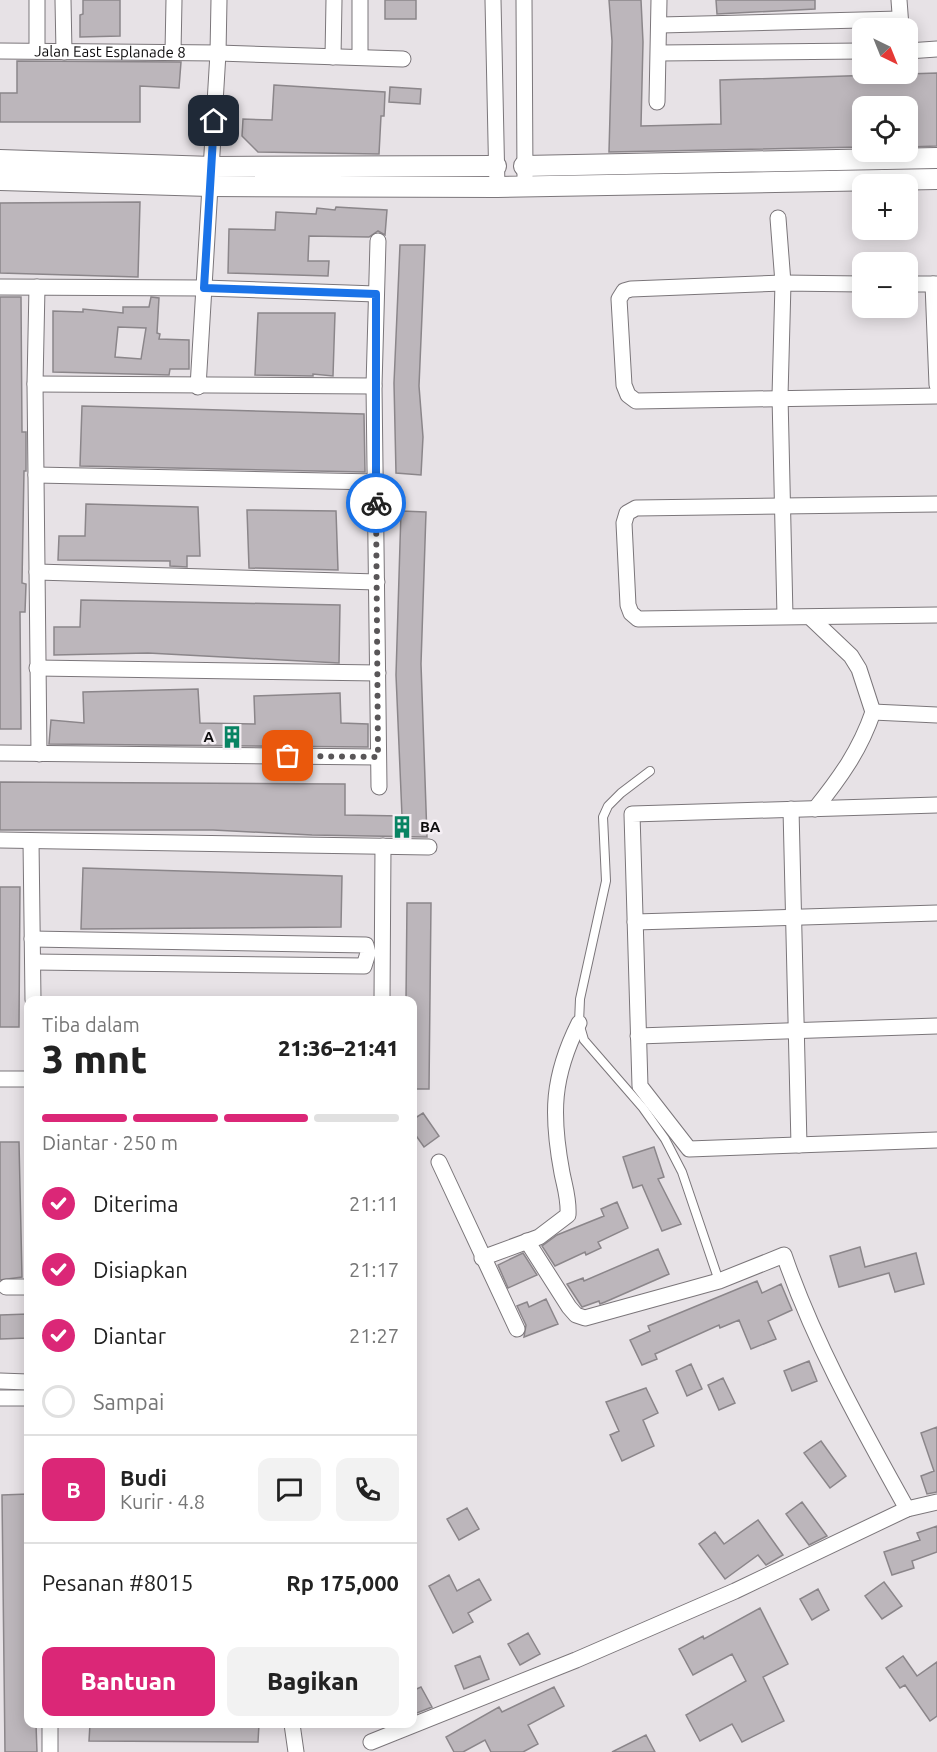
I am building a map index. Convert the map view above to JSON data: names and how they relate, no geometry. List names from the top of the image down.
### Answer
{
  "streets": {
    "street": ["Jalan East Esplanade 8"]
  },
  "places": {
    "building": ["A", "BA"]
  },
  "north": "bottom right",
  "page": {
    "map_buttons": ["+", "−"],
    "heading": ["3 mnt", "Tiba dalam", "21:36–21:41"],
    "panel": [
      "Budi",
      "Kurir · 4.8",
      "Pesanan #8015",
      "Rp 175,000"
    ],
    "bar": "Diantar · 250 m",
    "list": [
      ["Diterima", "21:11"],
      ["Disiapkan", "21:17"],
      ["Diantar", "21:27"],
      "Sampai"
    ],
    "round": "B",
    "buttons": ["Bantuan", "Bagikan"]
  }
}
